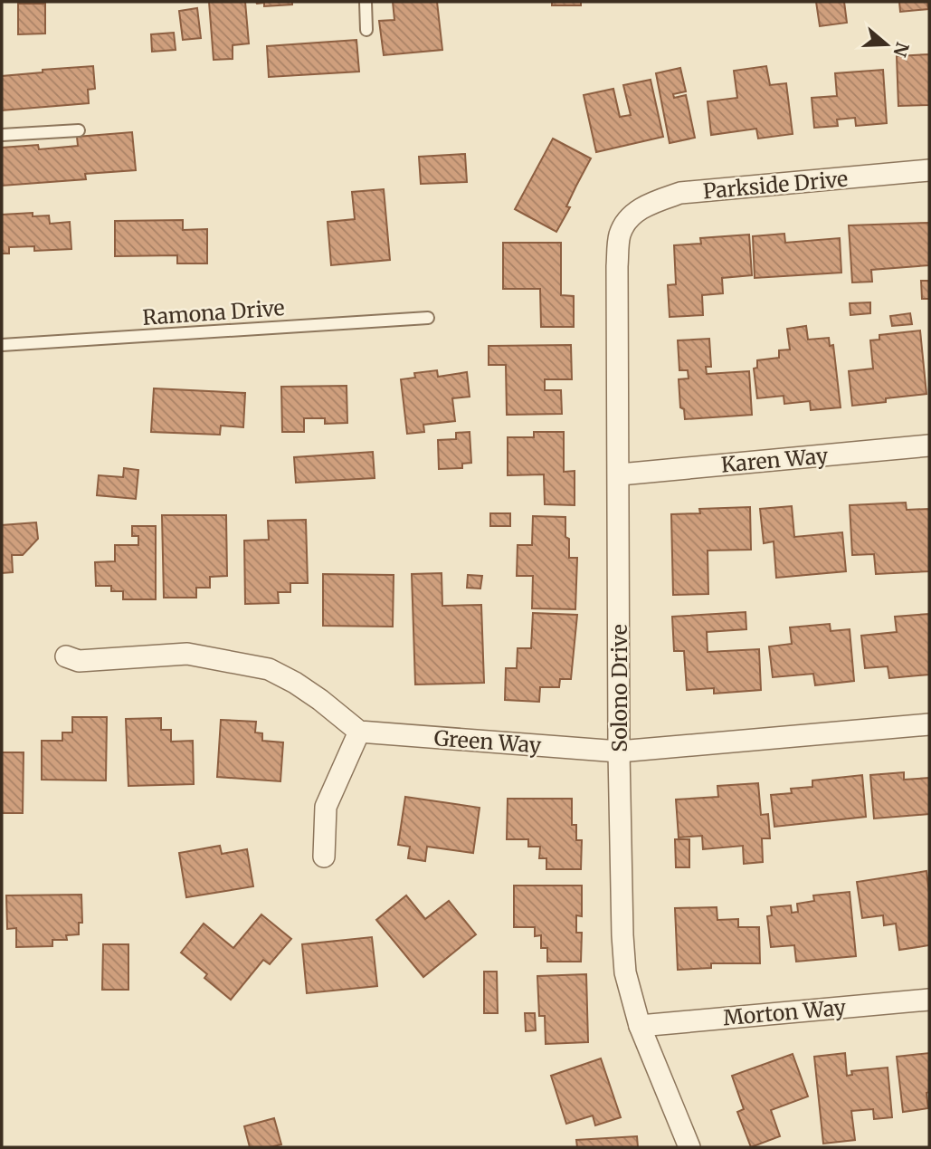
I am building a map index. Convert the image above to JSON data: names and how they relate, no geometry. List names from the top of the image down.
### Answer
{
  "streets": {
    "street": [
      "Parkside Drive",
      "Karen Way",
      "Solono Drive",
      "Green Way",
      "Morton Way"
    ],
    "lane": ["Ramona Drive"]
  },
  "crossings": [
    ["Parkside Drive", "Solono Drive"],
    ["Karen Way", "Solono Drive"],
    ["Solono Drive", "Green Way"],
    ["Solono Drive", "Morton Way"]
  ],
  "north": "right"
}
